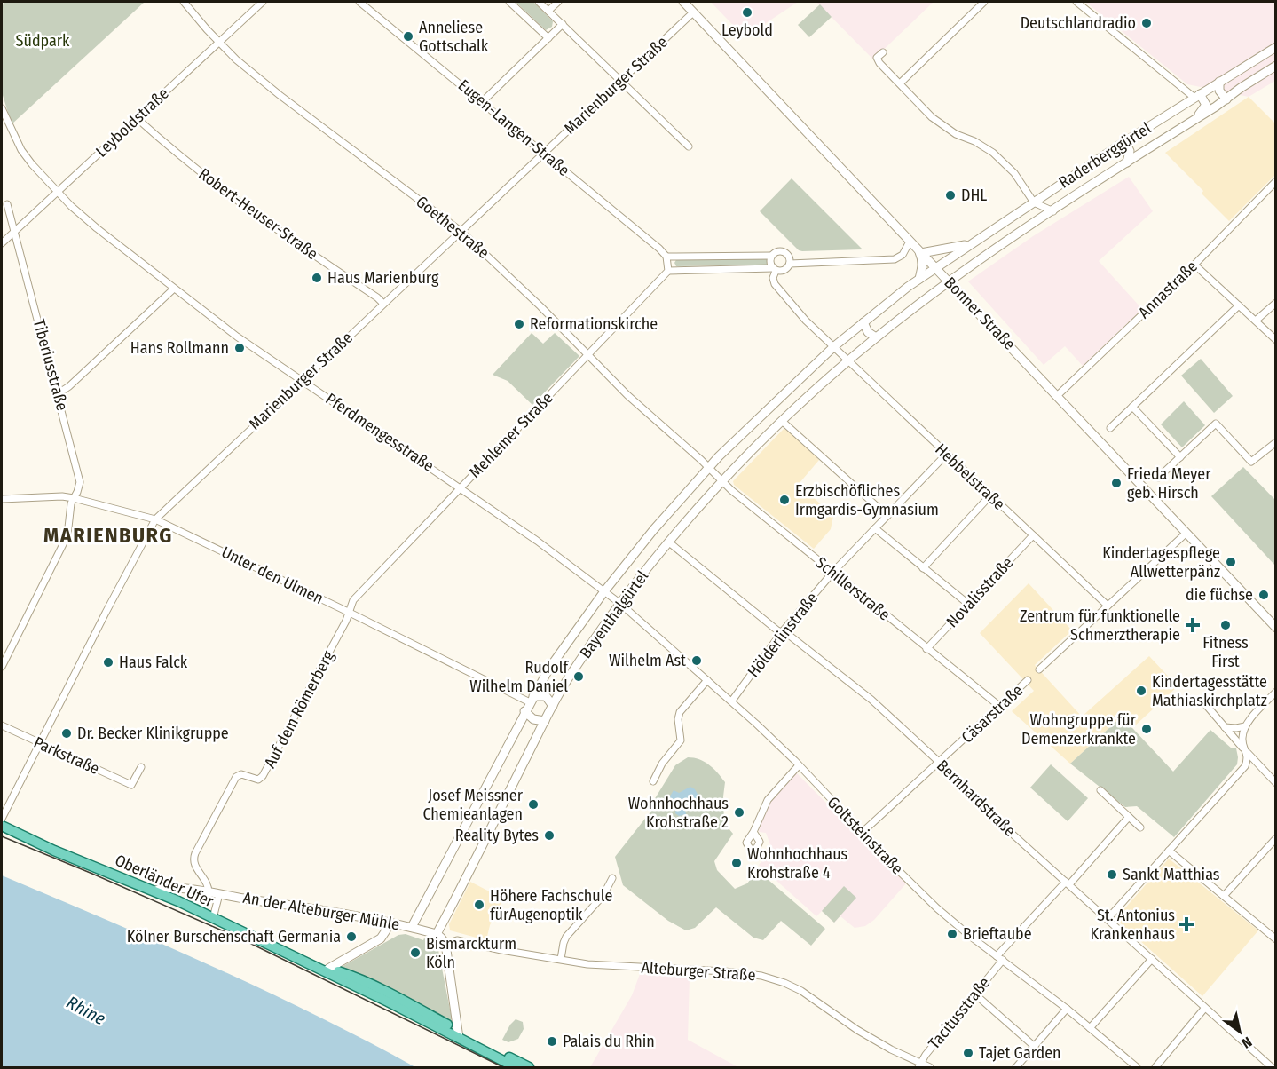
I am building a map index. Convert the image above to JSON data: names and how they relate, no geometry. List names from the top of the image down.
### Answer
{
  "streets": {
    "main road": [
      "Raderberggürtel",
      "Bonner Straße",
      "Bayenthalgürtel",
      "Oberländer Ufer",
      "An der Alteburger Mühle"
    ],
    "street": [
      "Marienburger Straße",
      "Leyboldstraße",
      "Eugen-Langen-Straße",
      "Robert-Heuser-Straße",
      "Goethestraße",
      "Annastraße",
      "Tiberiusstraße",
      "Pferdmengesstraße",
      "Mehlemer Straße",
      "Hebbelstraße",
      "Unter den Ulmen",
      "Schillerstraße",
      "Novalisstraße",
      "Hölderlinstraße",
      "Auf dem Römerberg",
      "Cäsarstraße",
      "Parkstraße",
      "Bernhardstraße",
      "Goltsteinstraße",
      "Alteburger Straße",
      "Tacitusstraße"
    ]
  },
  "crossings": [
    ["Marienburger Straße", "Eugen-Langen-Straße"],
    ["Marienburger Straße", "Robert-Heuser-Straße"],
    ["Marienburger Straße", "Goethestraße"],
    ["Marienburger Straße", "Bonner Straße"],
    ["Marienburger Straße", "Pferdmengesstraße"],
    ["Marienburger Straße", "Unter den Ulmen"],
    ["Marienburger Straße", "Parkstraße"],
    ["Leyboldstraße", "Robert-Heuser-Straße"],
    ["Leyboldstraße", "Goethestraße"],
    ["Leyboldstraße", "Tiberiusstraße"],
    ["Leyboldstraße", "Pferdmengesstraße"],
    ["Raderberggürtel", "Bonner Straße"],
    ["Raderberggürtel", "Bayenthalgürtel"],
    ["Goethestraße", "Mehlemer Straße"],
    ["Goethestraße", "Schillerstraße"],
    ["Goethestraße", "Bayenthalgürtel"],
    ["Annastraße", "Bonner Straße"],
    ["Bonner Straße", "Bayenthalgürtel"],
    ["Tiberiusstraße", "Unter den Ulmen"],
    ["Pferdmengesstraße", "Mehlemer Straße"],
    ["Pferdmengesstraße", "Bayenthalgürtel"],
    ["Pferdmengesstraße", "Goltsteinstraße"],
    ["Mehlemer Straße", "Unter den Ulmen"],
    ["Mehlemer Straße", "Auf dem Römerberg"],
    ["Hebbelstraße", "Novalisstraße"],
    ["Hebbelstraße", "Bayenthalgürtel"],
    ["Hebbelstraße", "Hölderlinstraße"],
    ["Unter den Ulmen", "Bayenthalgürtel"],
    ["Unter den Ulmen", "Auf dem Römerberg"],
    ["Schillerstraße", "Novalisstraße"],
    ["Schillerstraße", "Bayenthalgürtel"],
    ["Schillerstraße", "Hölderlinstraße"],
    ["Schillerstraße", "Cäsarstraße"],
    ["Bayenthalgürtel", "Bernhardstraße"],
    ["Bayenthalgürtel", "Goltsteinstraße"],
    ["Bayenthalgürtel", "An der Alteburger Mühle"],
    ["Hölderlinstraße", "Bernhardstraße"],
    ["Hölderlinstraße", "Goltsteinstraße"],
    ["Auf dem Römerberg", "An der Alteburger Mühle"],
    ["Cäsarstraße", "Bernhardstraße"],
    ["Cäsarstraße", "Goltsteinstraße"],
    ["Bernhardstraße", "Tacitusstraße"],
    ["Goltsteinstraße", "Tacitusstraße"],
    ["Oberländer Ufer", "An der Alteburger Mühle"],
    ["Alteburger Straße", "Tacitusstraße"]
  ],
  "districts": ["MARIENBURG"],
  "water": ["Rhine"],
  "parks": ["Südpark"],
  "places": {
    "other": [
      "Leybold",
      "Deutschlandradio",
      "Anneliese Gottschalk",
      "DHL",
      "Haus Marienburg",
      "Reformationskirche",
      "Hans Rollmann",
      "Frieda Meyer geb. Hirsch",
      "Erzbischöfliches Irmgardis-Gymnasium",
      "Kindertagespflege Allwetterpänz",
      "die füchse",
      "Fitness First",
      "Wilhelm Ast",
      "Haus Falck",
      "Rudolf Wilhelm Daniel",
      "Kindertagesstätte Mathiaskirchplatz",
      "Wohngruppe für Demenzerkrankte",
      "Dr. Becker Klinikgruppe",
      "Josef Meissner Chemieanlagen",
      "Wohnhochhaus Krohstraße 2",
      "Reality Bytes",
      "Wohnhochhaus Krohstraße 4",
      "Sankt Matthias",
      "Höhere Fachschule fürAugenoptik",
      "Brieftaube",
      "Kölner Burschenschaft Germania",
      "Bismarckturm Köln",
      "Palais du Rhin",
      "Tajet Garden"
    ],
    "health": ["Zentrum für funktionelle Schmerztherapie", "St. Antonius Krankenhaus"]
  },
  "north": "bottom right"
}
